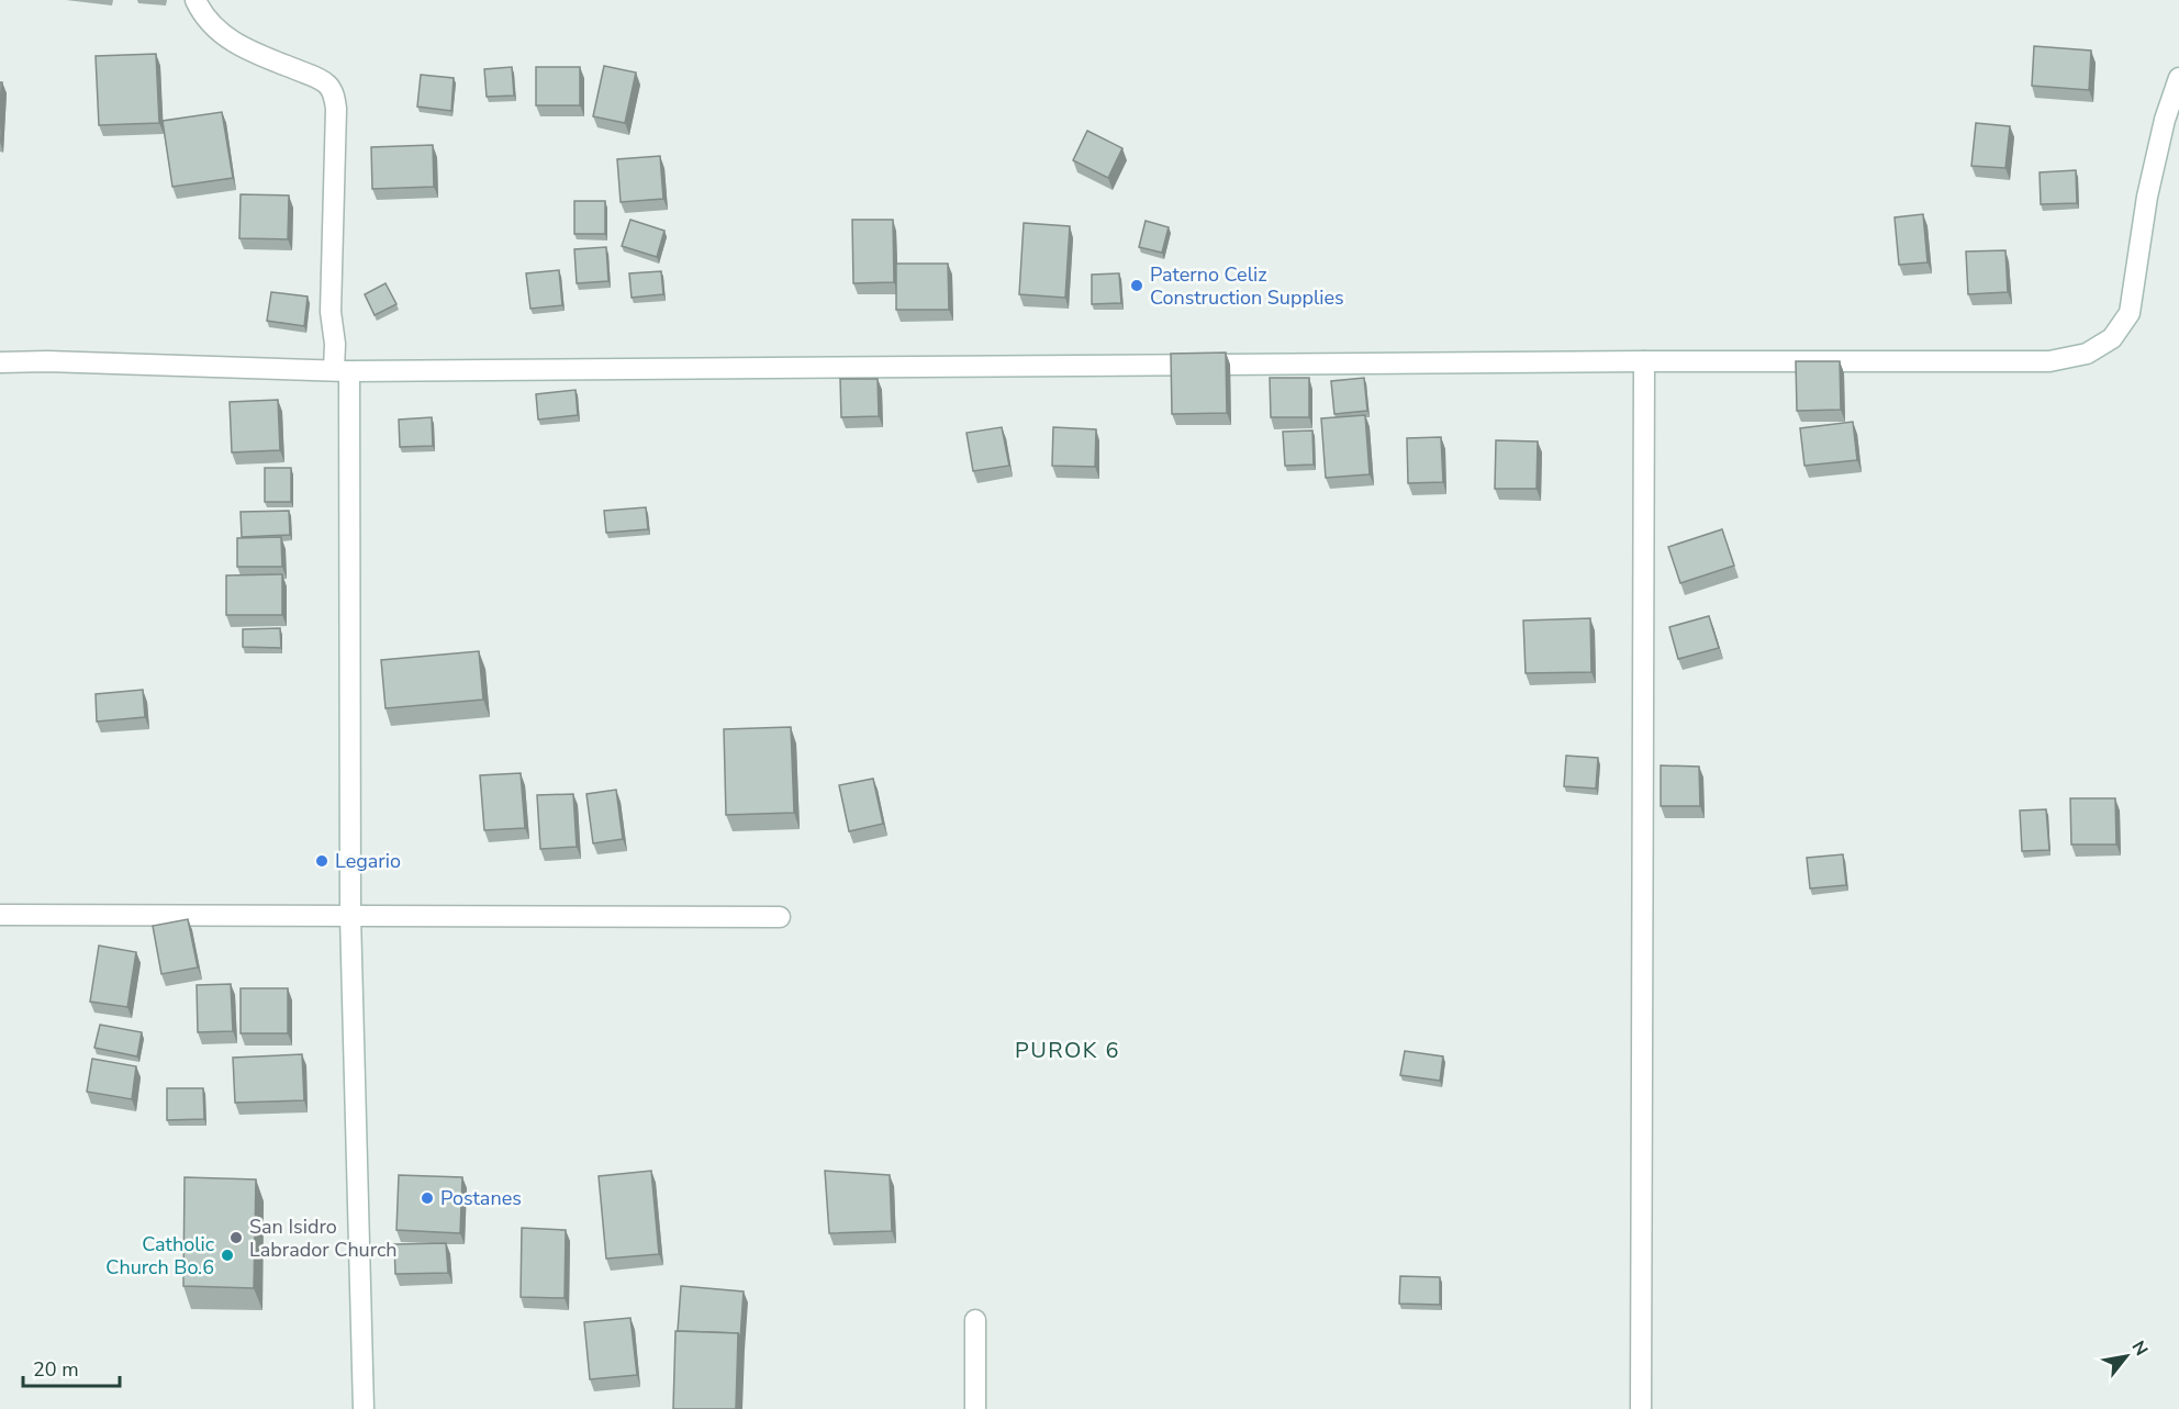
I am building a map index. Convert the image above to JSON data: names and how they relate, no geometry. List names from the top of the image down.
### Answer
{
  "districts": ["PUROK 6"],
  "places": [
    "Paterno Celiz Construction Supplies",
    "Legario",
    "Postanes",
    "San Isidro Labrador Church",
    "Catholic Church Bo.6"
  ],
  "scale_bar": "20 m",
  "north": "top right"
}
